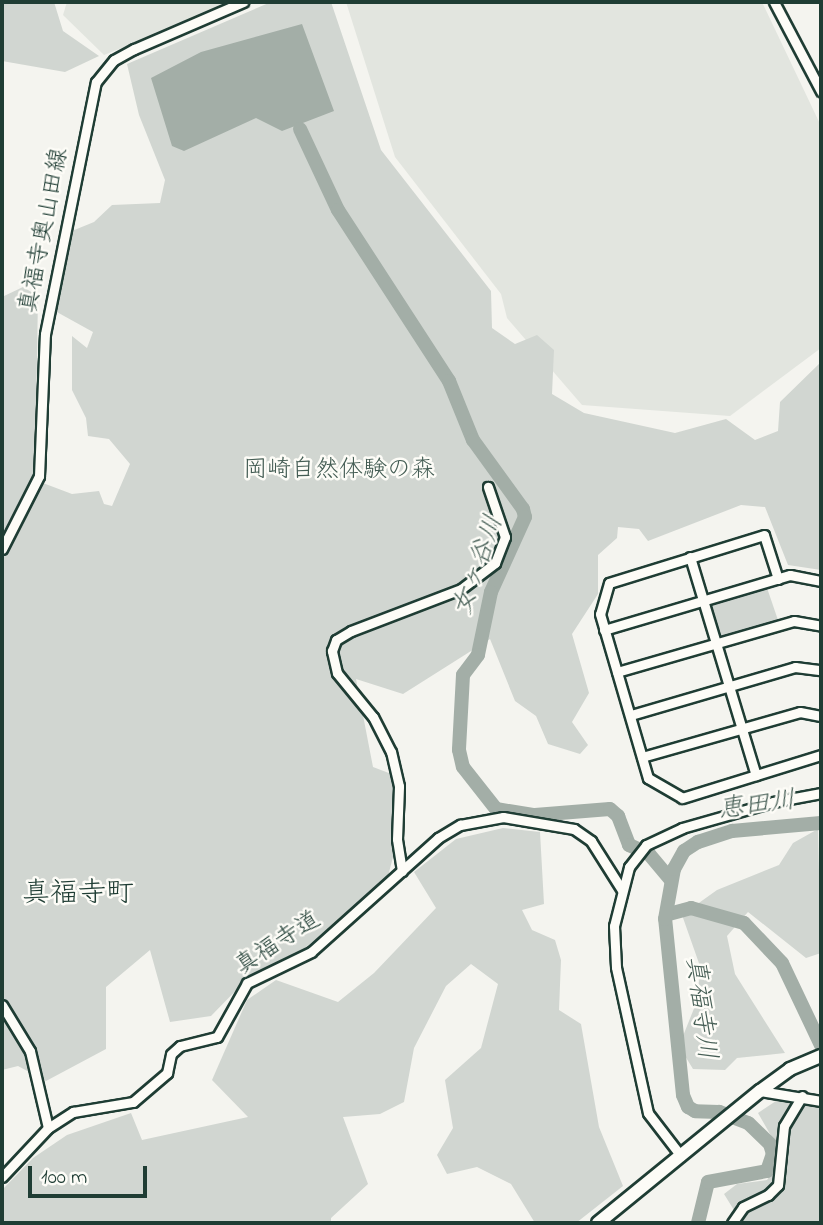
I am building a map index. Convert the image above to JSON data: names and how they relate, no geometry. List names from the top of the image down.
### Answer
{
  "streets": {
    "street": ["真福寺奥山田線", "真福寺道"]
  },
  "districts": ["真福寺町"],
  "water": ["女ヶ谷川", "恵田川", "真福寺川"],
  "parks": ["岡崎自然体験の森"],
  "scale_bar": "100 m"
}
